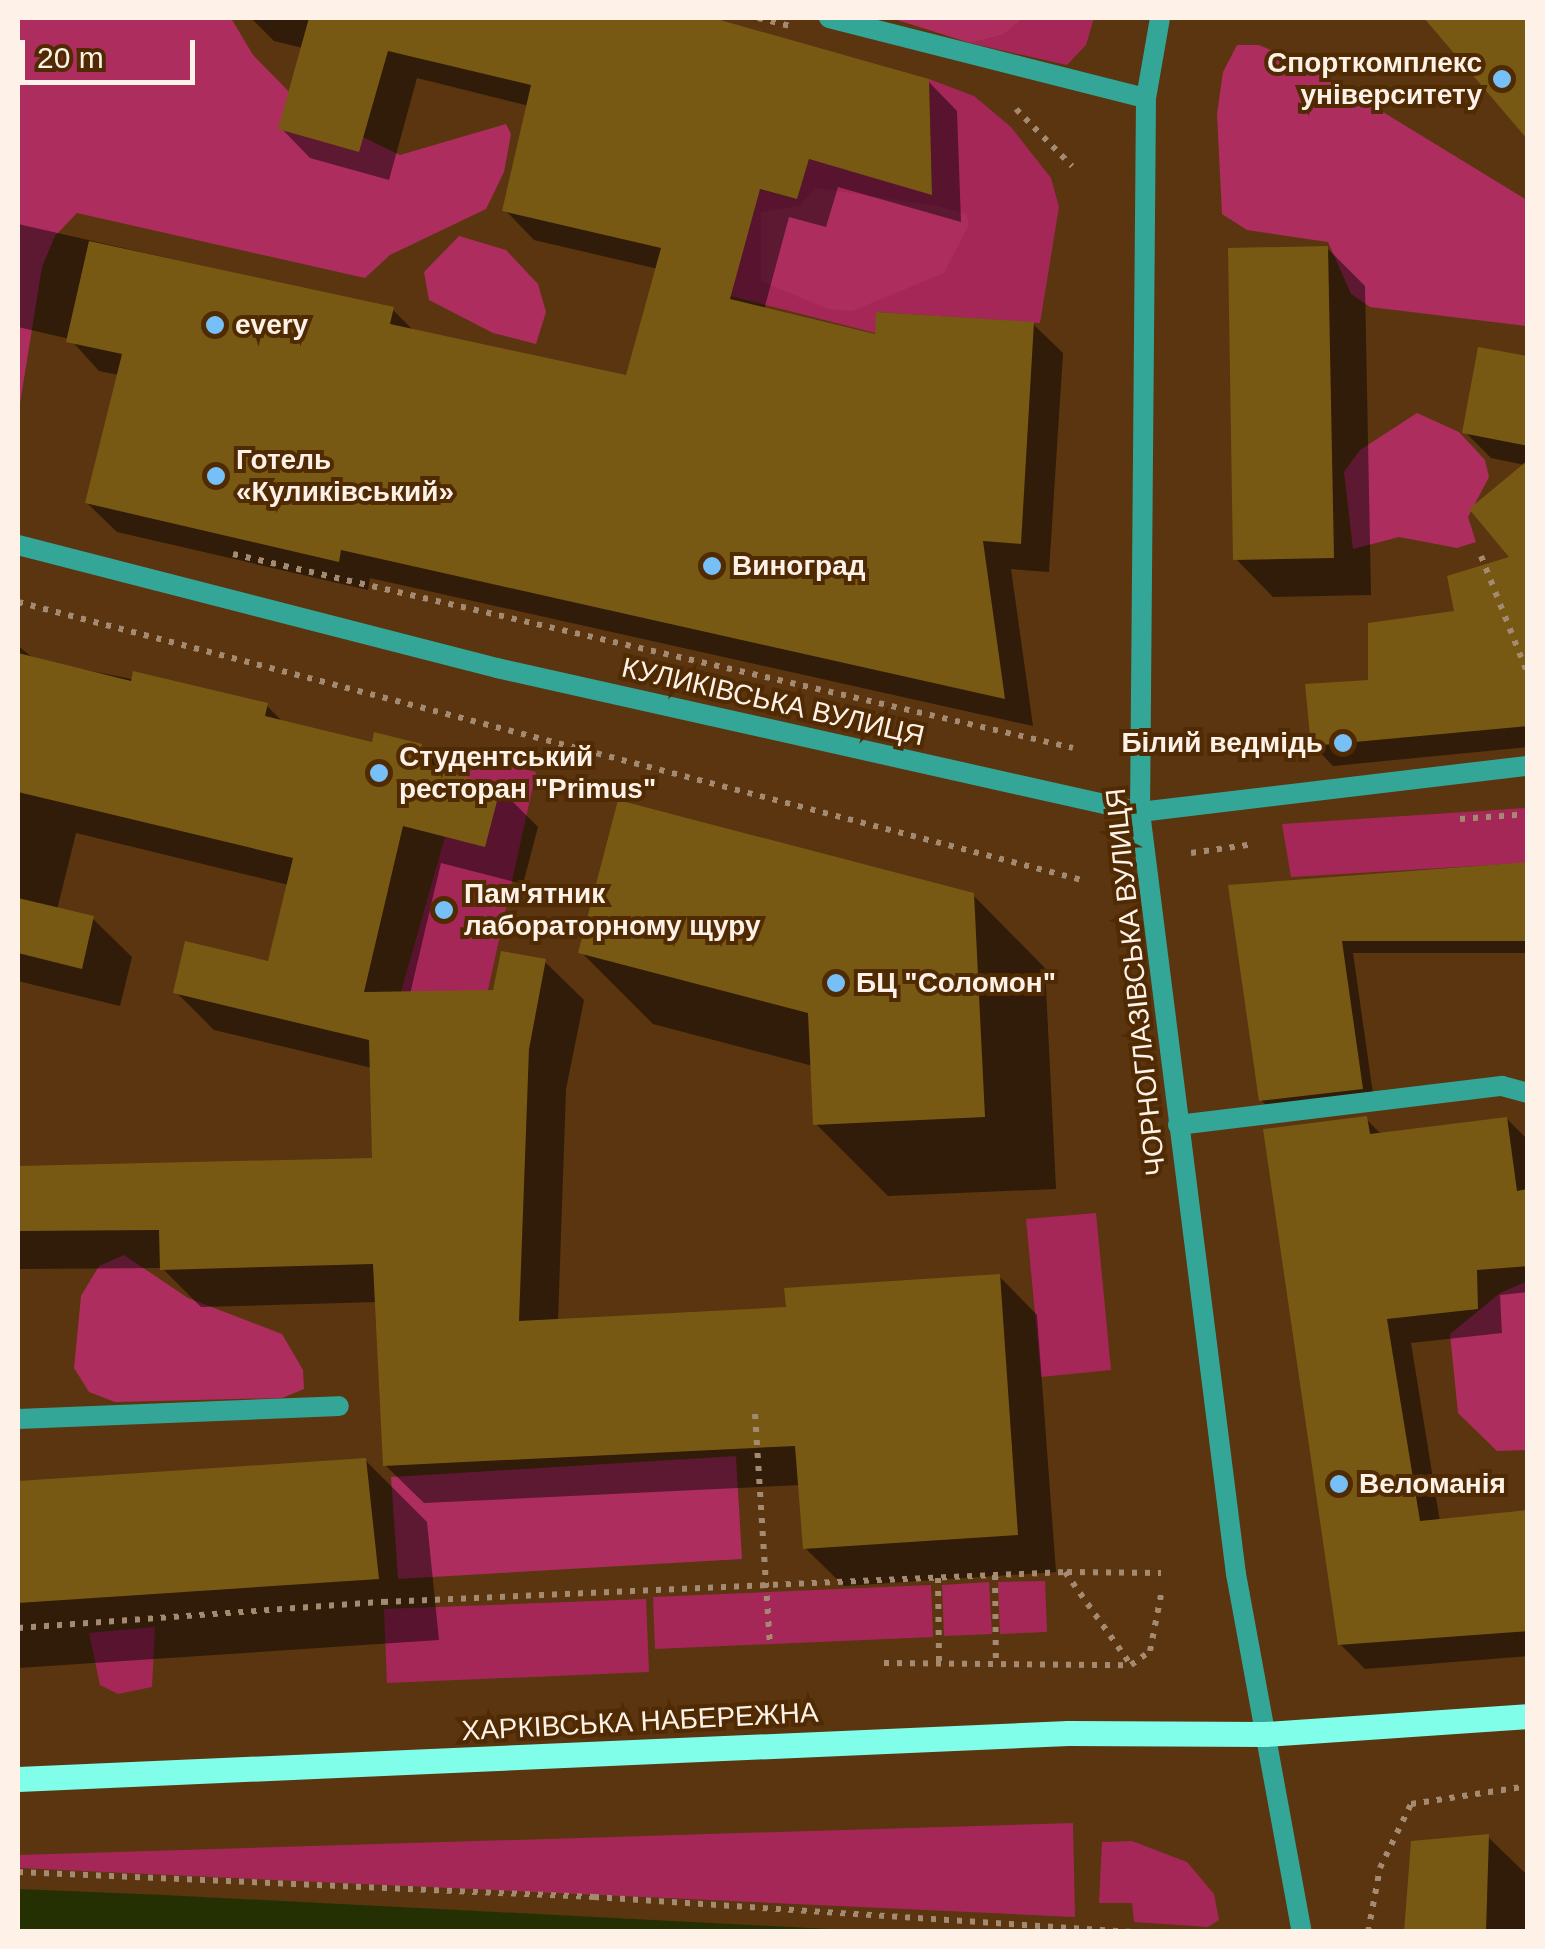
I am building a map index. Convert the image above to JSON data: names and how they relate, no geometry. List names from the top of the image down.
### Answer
{
  "streets": {
    "main road": ["ХАРКІВСЬКА НАБЕРЕЖНА"],
    "street": ["КУЛИКІВСЬКА ВУЛИЦЯ", "ЧОРНОГЛАЗІВСЬКА ВУЛИЦЯ"]
  },
  "crossings": [
    ["КУЛИКІВСЬКА ВУЛИЦЯ", "ЧОРНОГЛАЗІВСЬКА ВУЛИЦЯ"],
    ["ЧОРНОГЛАЗІВСЬКА ВУЛИЦЯ", "ХАРКІВСЬКА НАБЕРЕЖНА"]
  ],
  "places": [
    "Спорткомплекс університету",
    "every",
    "Готель «Куликівський»",
    "Виноград",
    "Білий ведмідь",
    "Студентський ресторан \"Primus\"",
    "Пам'ятник лабораторному щуру",
    "БЦ \"Соломон\"",
    "Веломанія"
  ],
  "scale_bar": "20 m"
}
